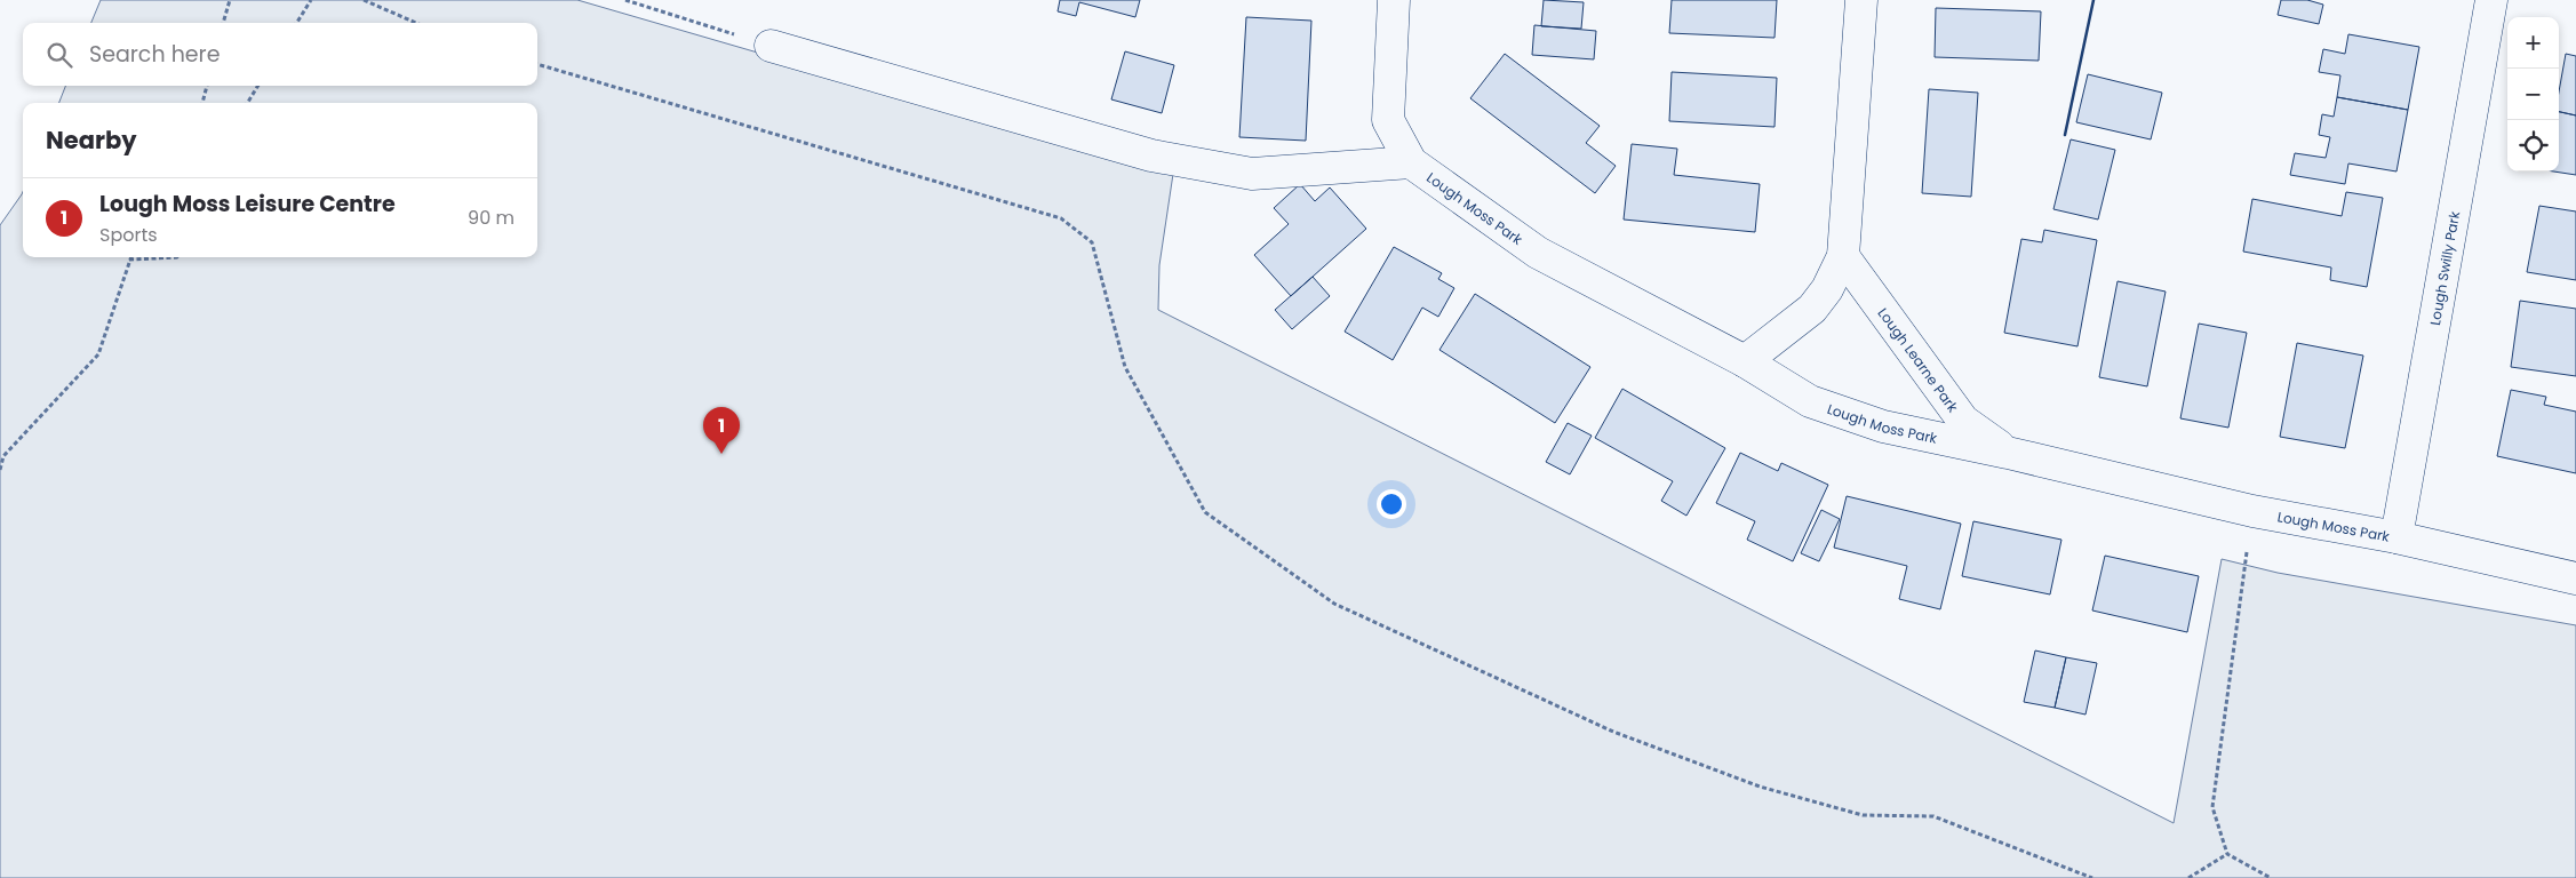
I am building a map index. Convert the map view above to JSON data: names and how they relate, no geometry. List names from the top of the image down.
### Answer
{
  "streets": {
    "street": ["Lough Moss Park", "Lough Swilly Park", "Lough Learne Park"]
  },
  "crossings": [
    ["Lough Moss Park", "Lough Swilly Park"],
    ["Lough Moss Park", "Lough Learne Park"]
  ],
  "page": {
    "map_buttons": ["+", "−"],
    "search": "Search here",
    "heading": "Nearby",
    "list": [
      {
        "mark": "1",
        "name": "Lough Moss Leisure Centre",
        "note": "Sports",
        "value": "90 m"
      }
    ],
    "pins": "1"
  }
}
